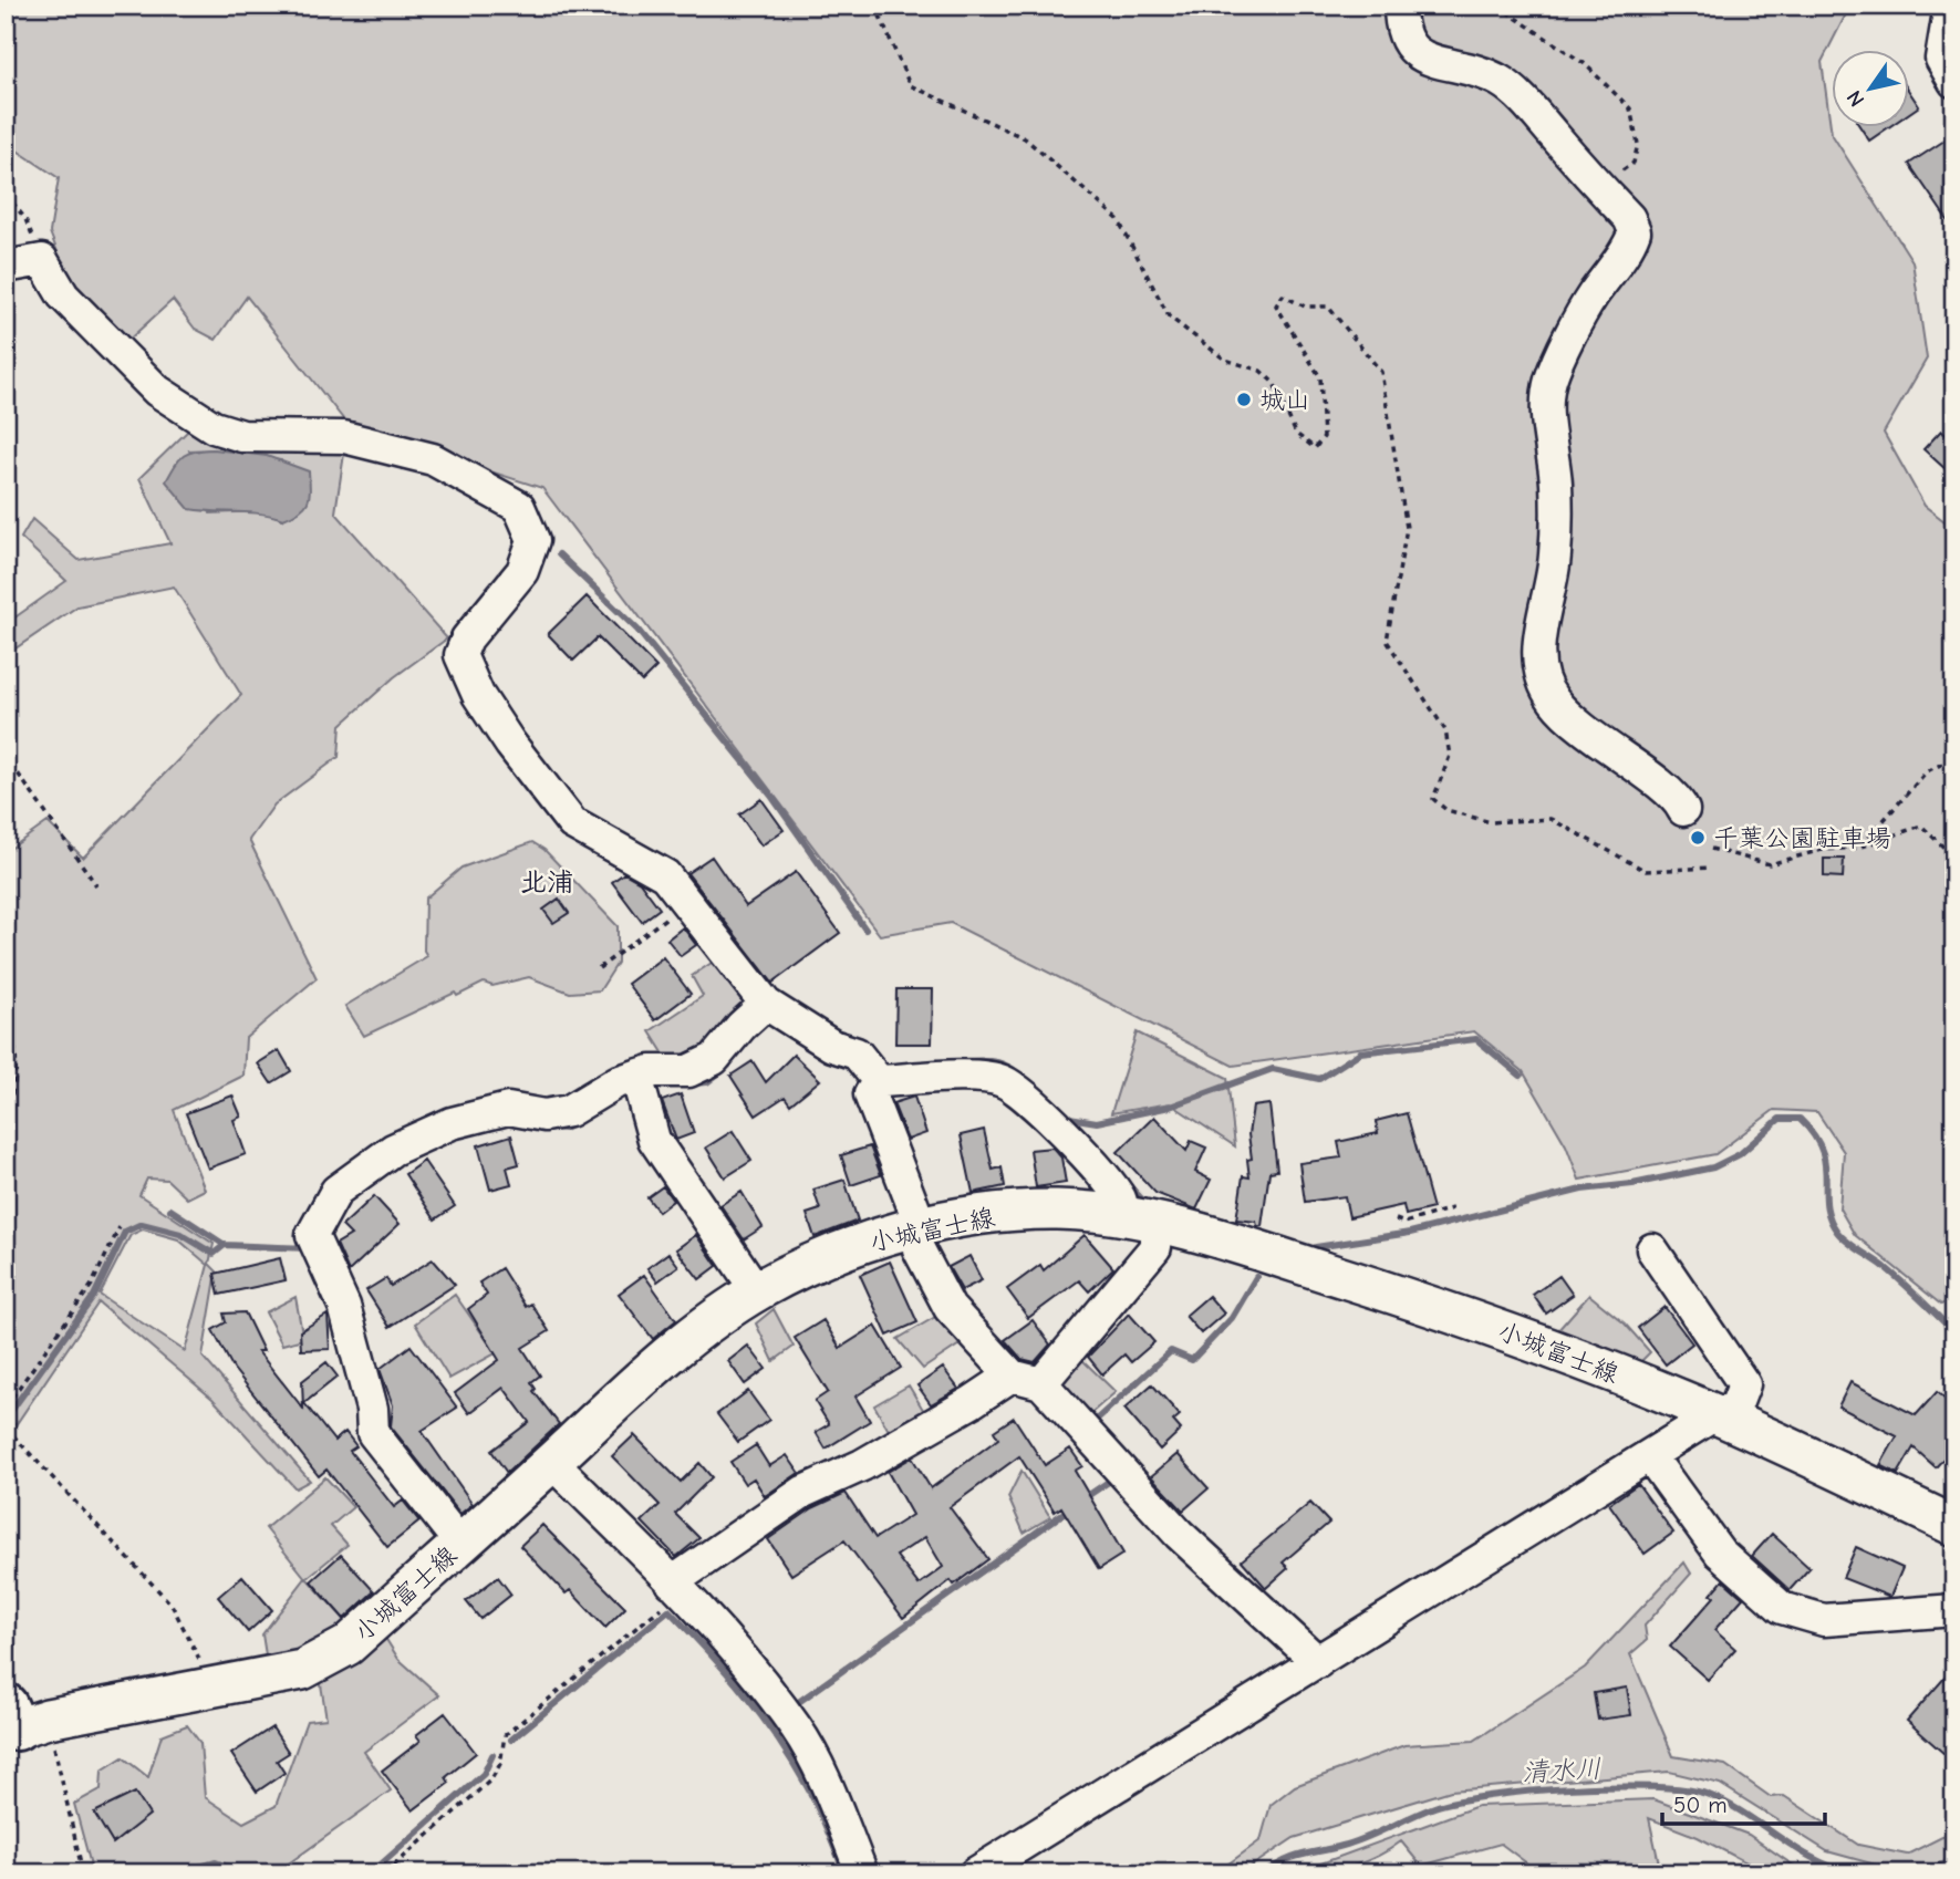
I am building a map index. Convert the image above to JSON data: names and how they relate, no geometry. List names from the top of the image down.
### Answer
{
  "streets": {
    "main road": ["小城富士線"]
  },
  "districts": ["北浦"],
  "water": ["清水川"],
  "places": ["城山", "千葉公園駐車場"],
  "scale_bar": "50 m",
  "north": "bottom left"
}
